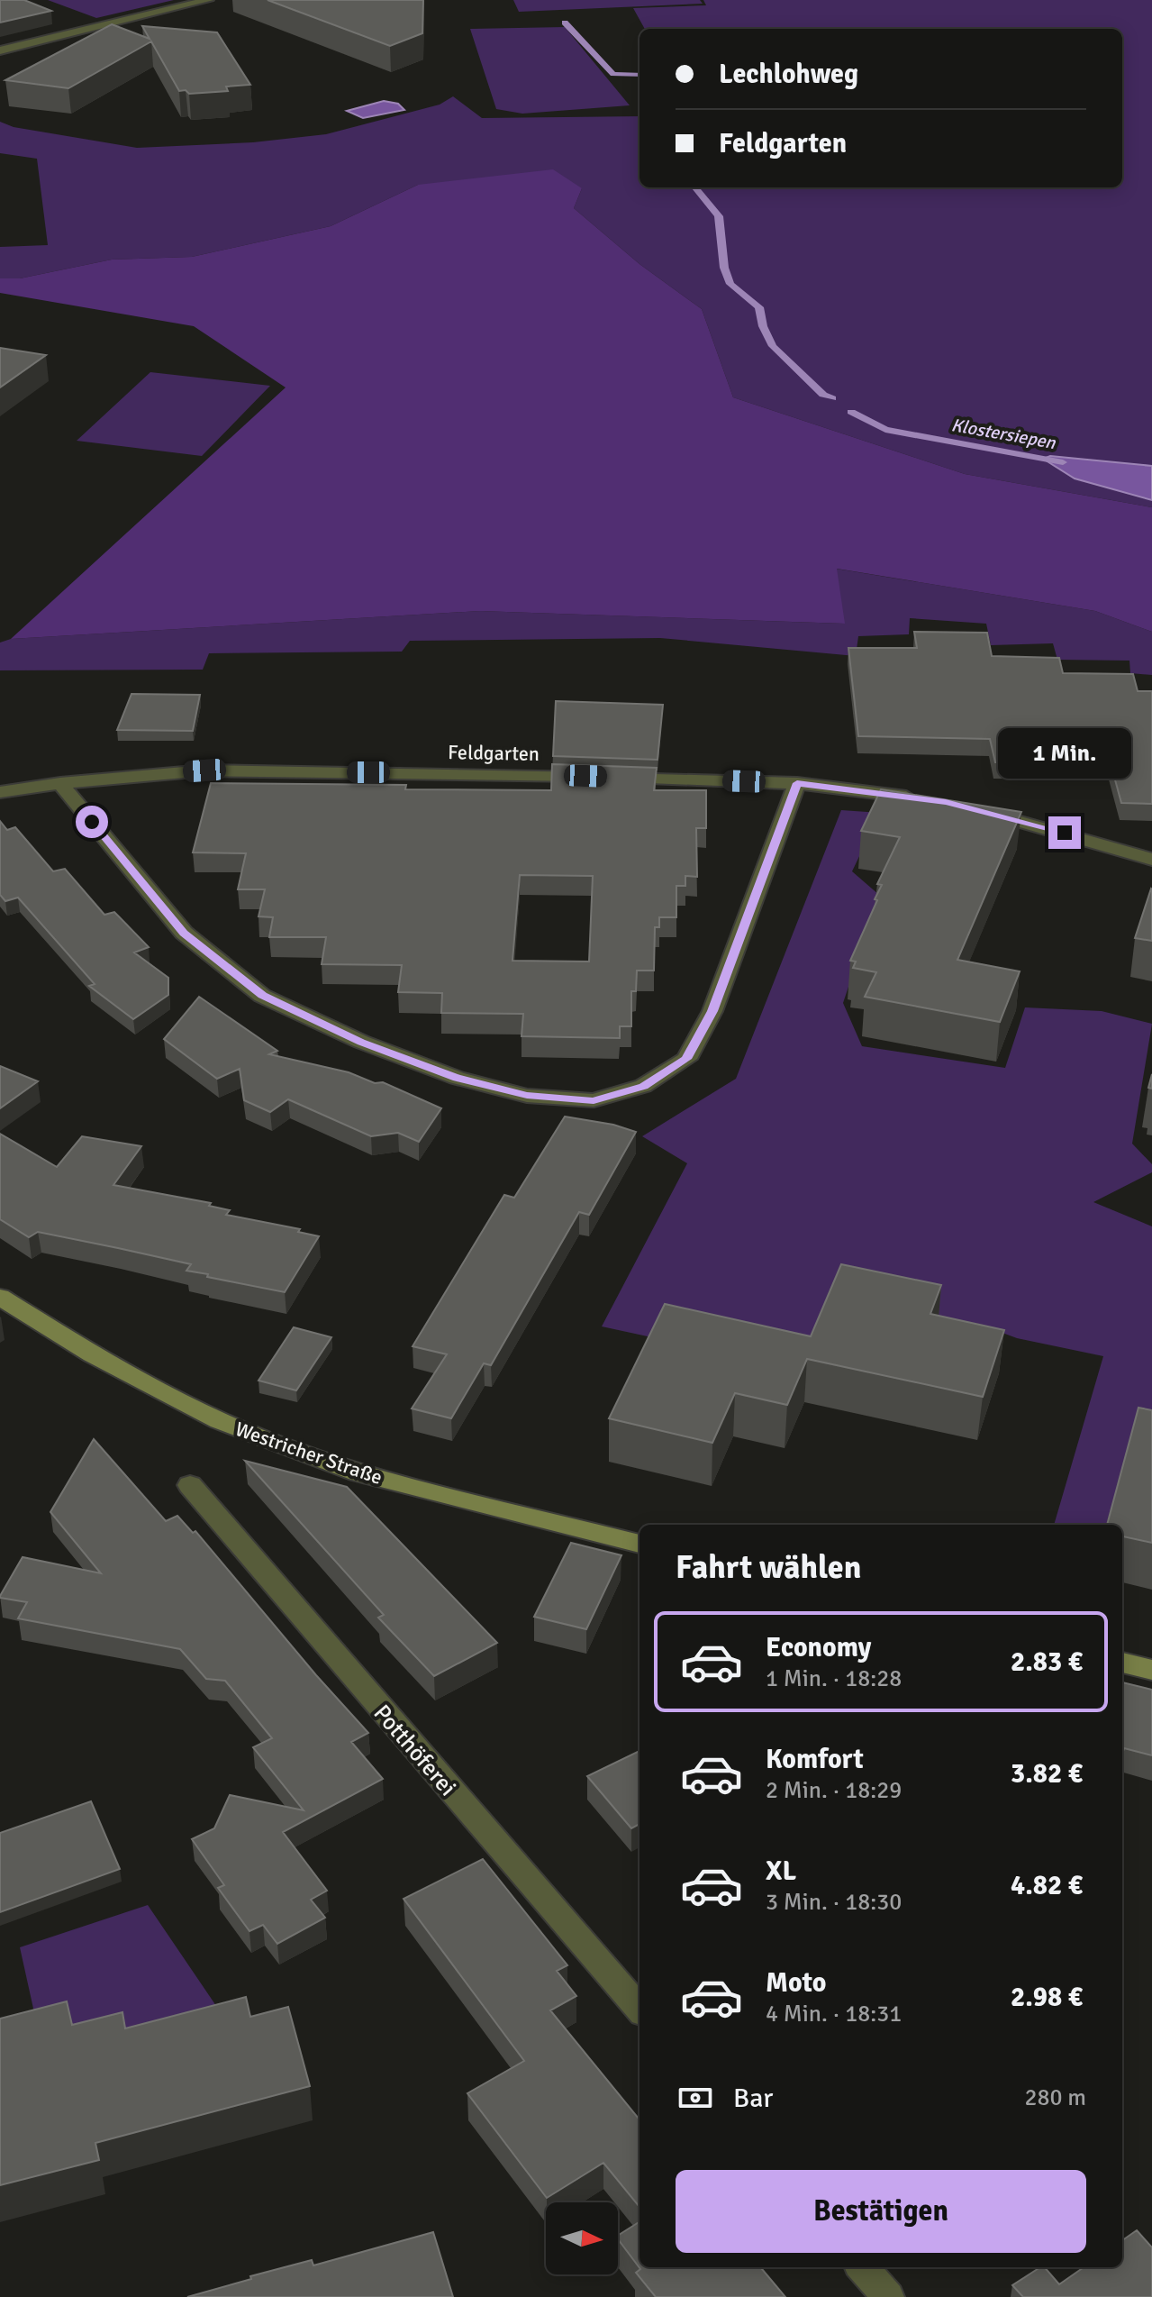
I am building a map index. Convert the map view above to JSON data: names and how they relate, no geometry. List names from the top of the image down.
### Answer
{
  "streets": {
    "street": ["Feldgarten", "Westricher Straße", "Potthöferei"]
  },
  "water": ["Klostersiepen"],
  "north": "right",
  "page": {
    "banner": ["Lechlohweg", "Feldgarten"],
    "bubble": "1 Min.",
    "heading": "Fahrt wählen",
    "list": [
      {
        "name": "Economy",
        "note": "1 Min. · 18:28",
        "value": "2.83 €"
      },
      {
        "name": "Komfort",
        "note": "2 Min. · 18:29",
        "value": "3.82 €"
      },
      {
        "name": "XL",
        "note": "3 Min. · 18:30",
        "value": "4.82 €"
      },
      {
        "name": "Moto",
        "note": "4 Min. · 18:31",
        "value": "2.98 €"
      }
    ],
    "pay": ["Bar", "280 m"],
    "buttons": "Bestätigen"
  }
}
